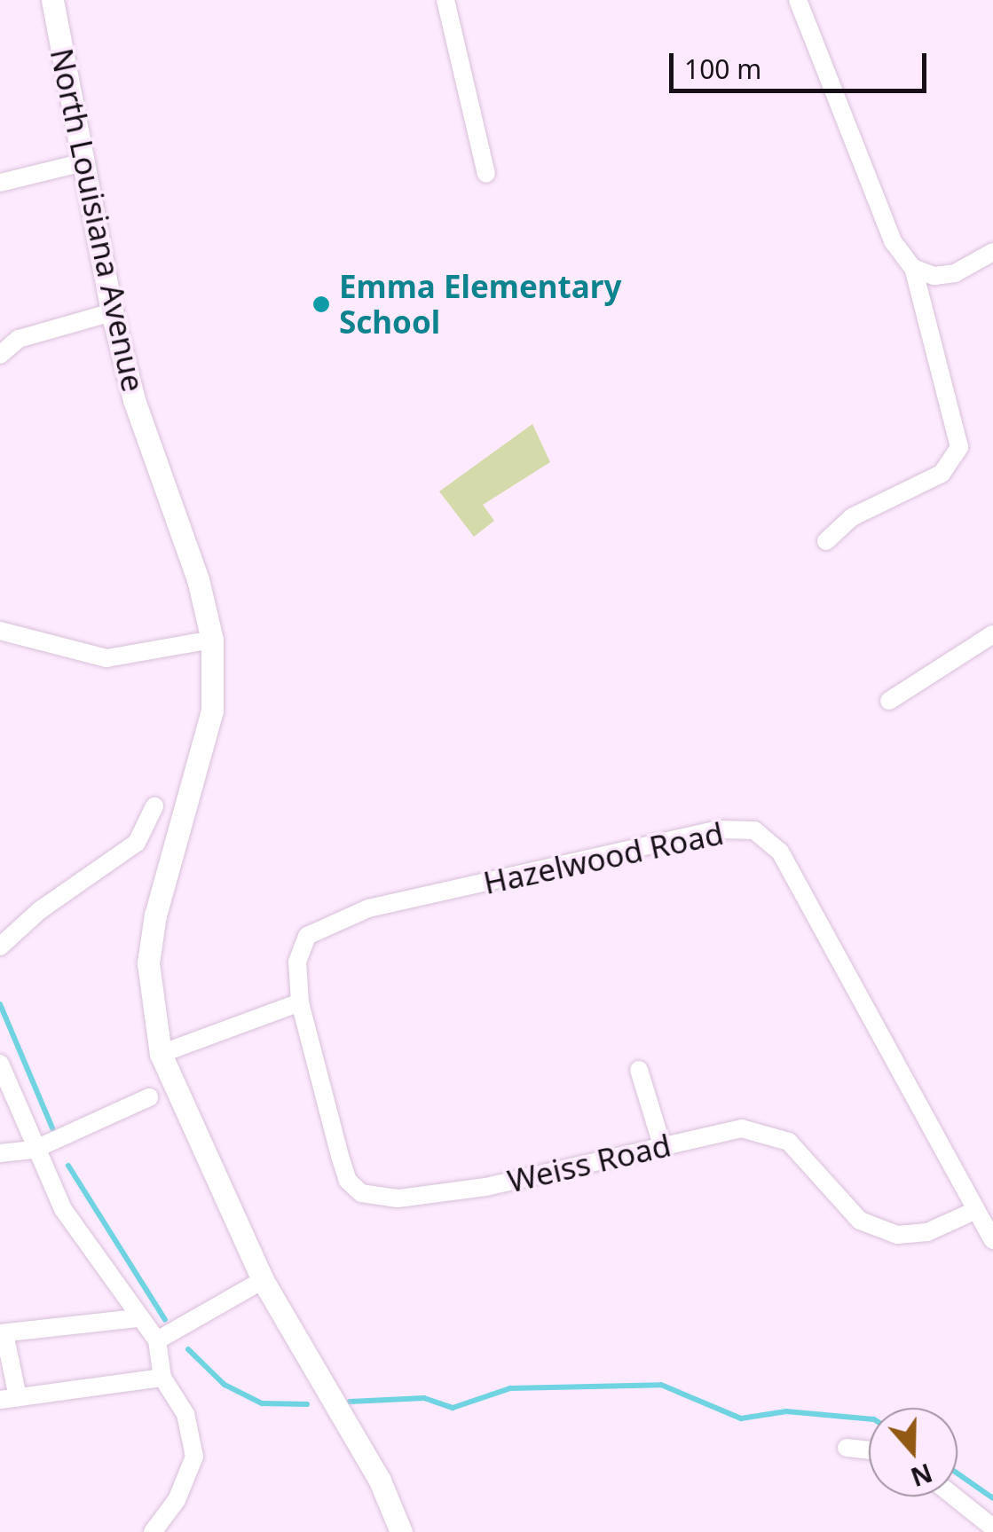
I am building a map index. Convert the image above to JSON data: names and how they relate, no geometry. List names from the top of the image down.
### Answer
{
  "streets": {
    "street": ["North Louisiana Avenue", "Hazelwood Road", "Weiss Road"]
  },
  "crossings": [
    ["Hazelwood Road", "Weiss Road"]
  ],
  "places": ["Emma Elementary School"],
  "scale_bar": "100 m",
  "north": "bottom"
}
